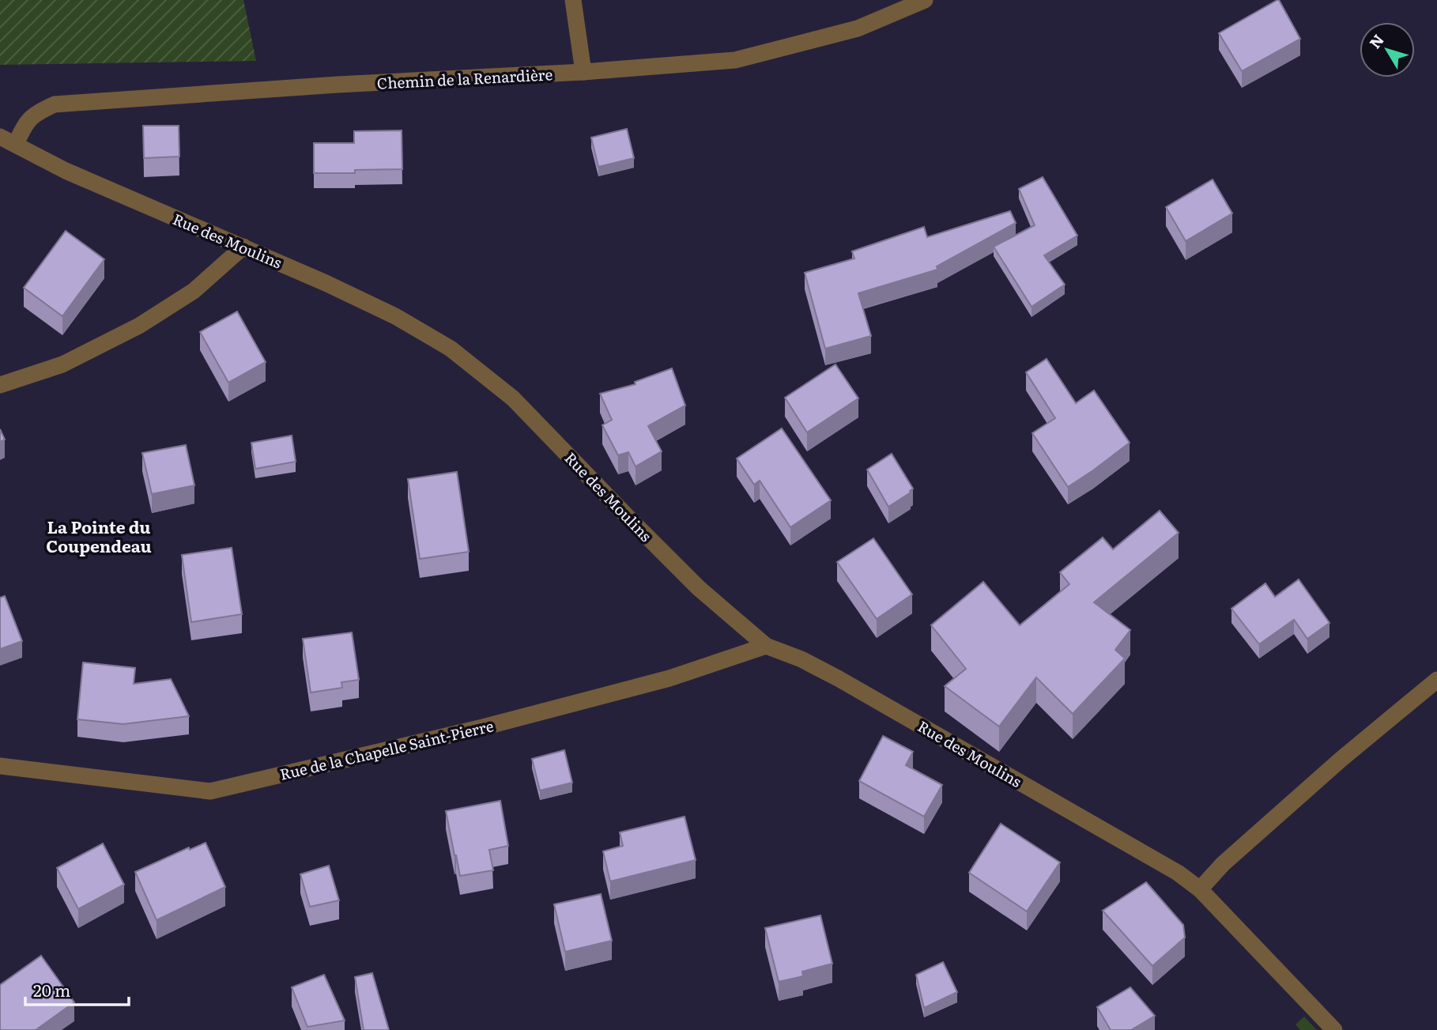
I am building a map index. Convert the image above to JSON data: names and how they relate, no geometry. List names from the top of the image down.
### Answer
{
  "streets": {
    "street": ["Chemin de la Renardière", "Rue des Moulins", "Rue de la Chapelle Saint-Pierre"]
  },
  "crossings": [
    ["Chemin de la Renardière", "Rue des Moulins"],
    ["Rue des Moulins", "Rue de la Chapelle Saint-Pierre"]
  ],
  "districts": ["La Pointe du Coupendeau"],
  "scale_bar": "20 m",
  "north": "top left"
}
